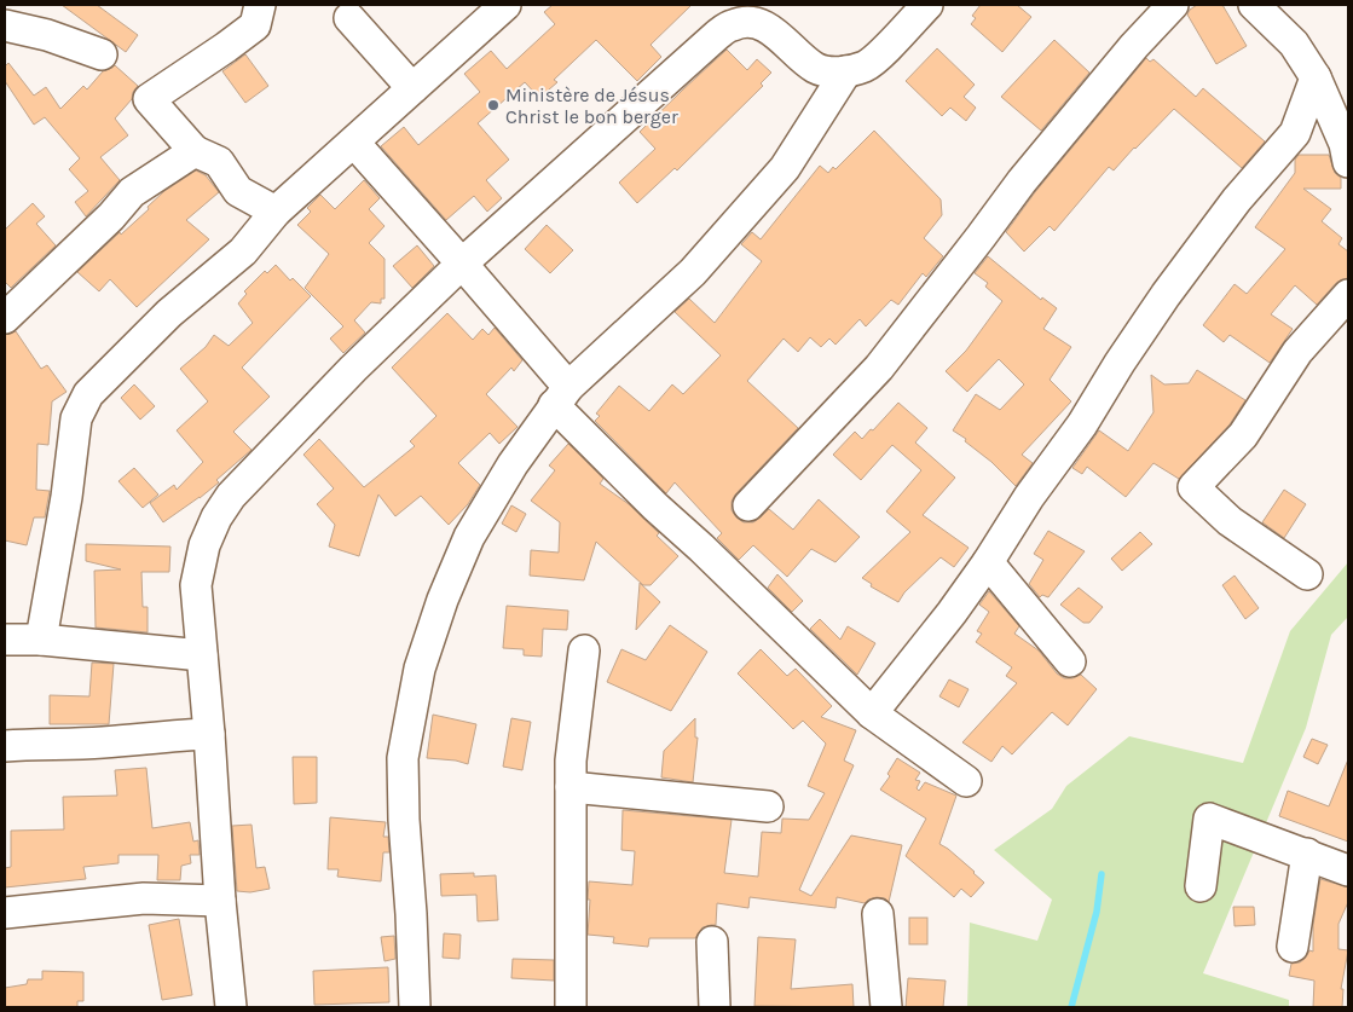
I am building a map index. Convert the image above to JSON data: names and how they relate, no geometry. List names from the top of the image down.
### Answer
{
  "places": ["Ministère de Jésus Christ le bon berger"]
}
